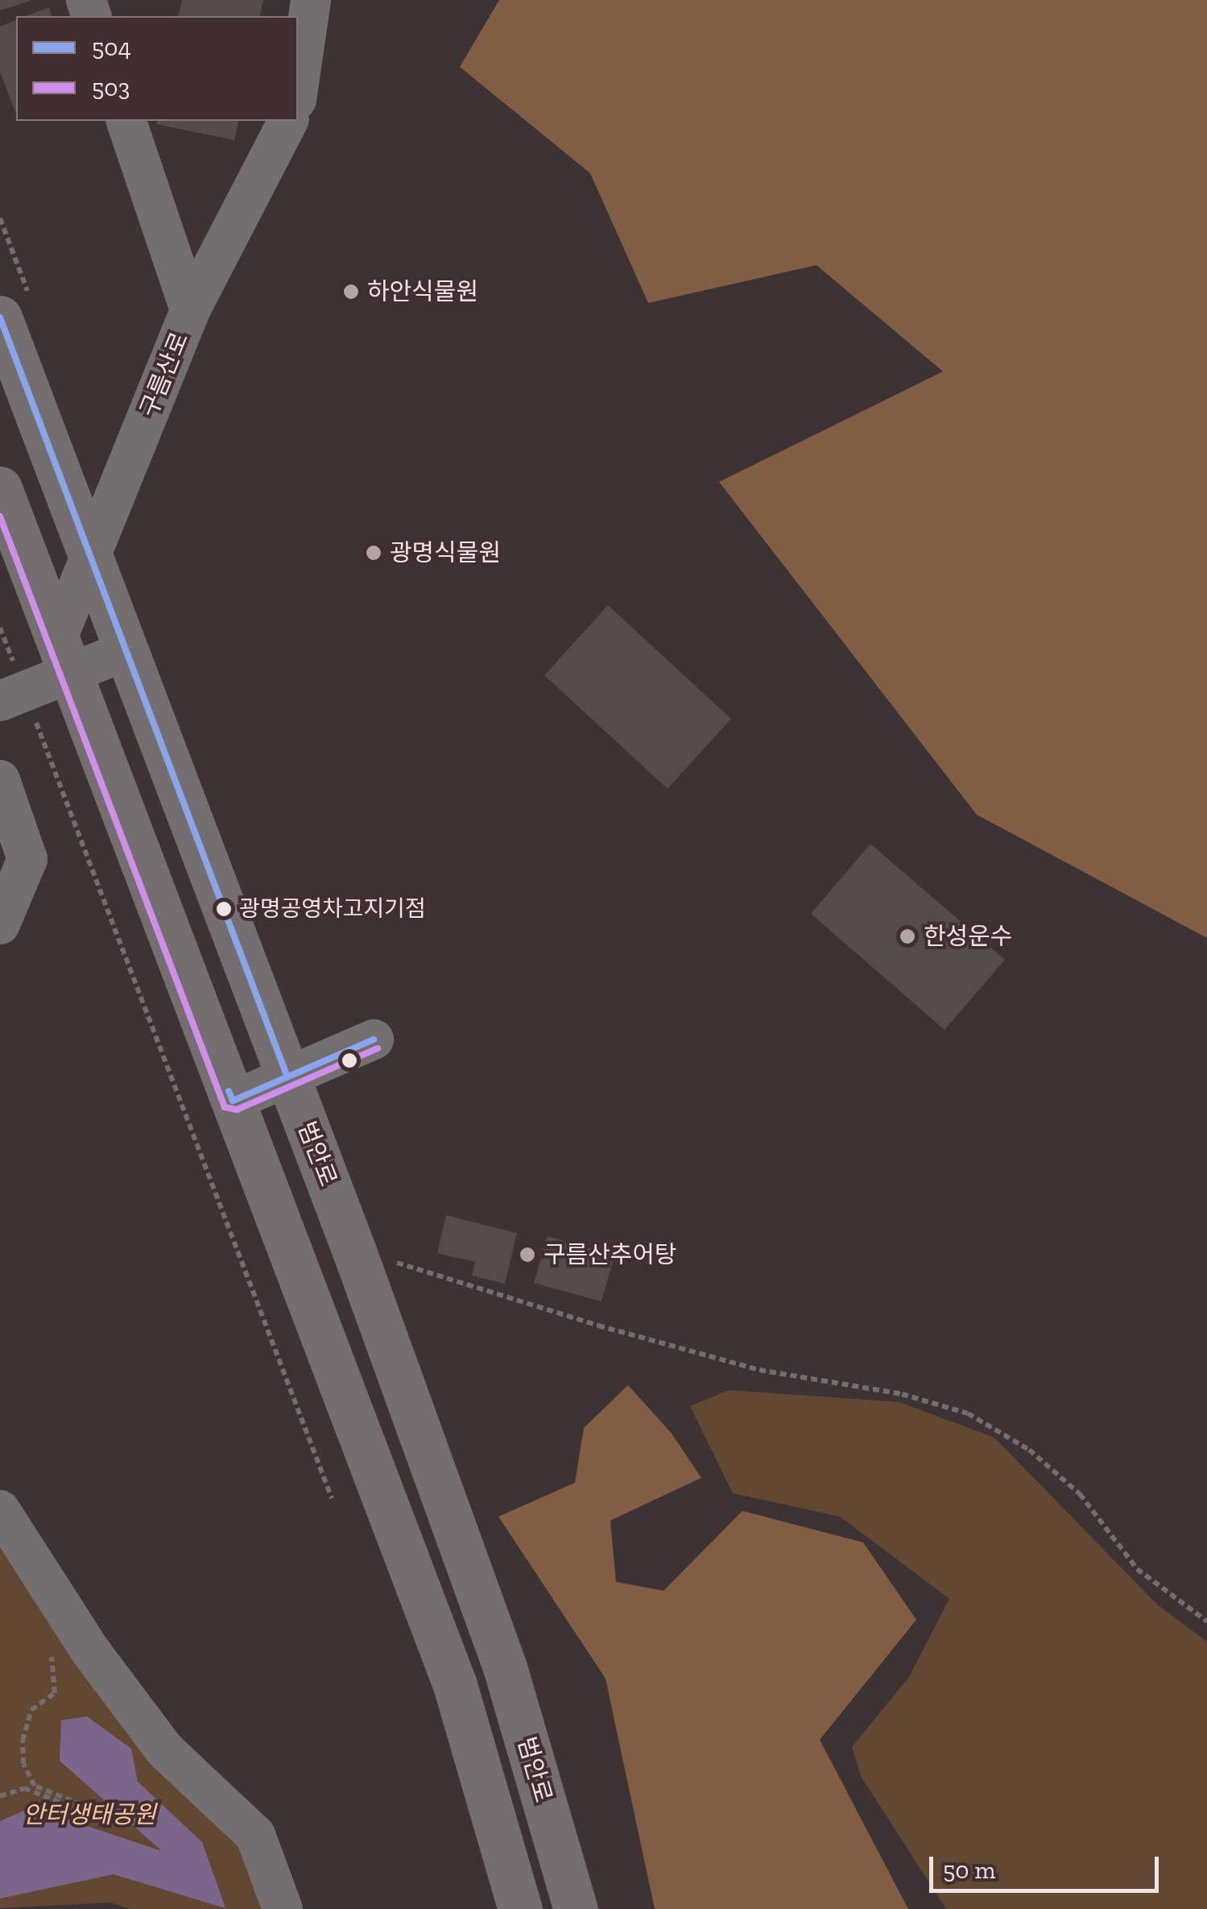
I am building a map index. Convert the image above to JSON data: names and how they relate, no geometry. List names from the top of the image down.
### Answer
{
  "streets": {
    "main road": ["범안로"],
    "street": ["구름산로"]
  },
  "crossings": [
    ["구름산로", "범안로"]
  ],
  "parks": ["안터생태공원"],
  "places": [
    "하안식물원",
    "광명식물원",
    "광명공영차고지기점",
    "한성운수",
    "구름산추어탕"
  ],
  "lines": ["transit line 504", "transit line 503"],
  "legend": ["504", "503"],
  "scale_bar": "50 m"
}
